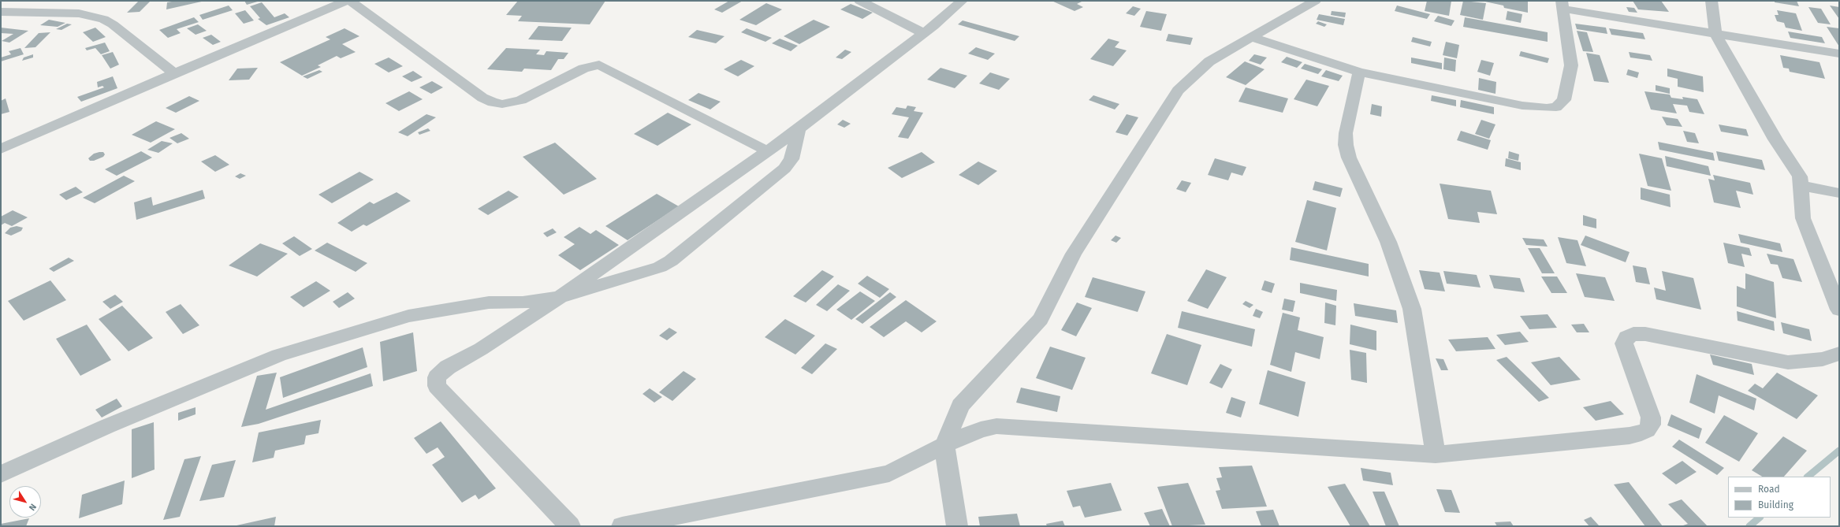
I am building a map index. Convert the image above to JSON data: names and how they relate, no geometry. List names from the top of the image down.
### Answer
{
  "legend": ["Road", "Building"],
  "north": "bottom right"
}
